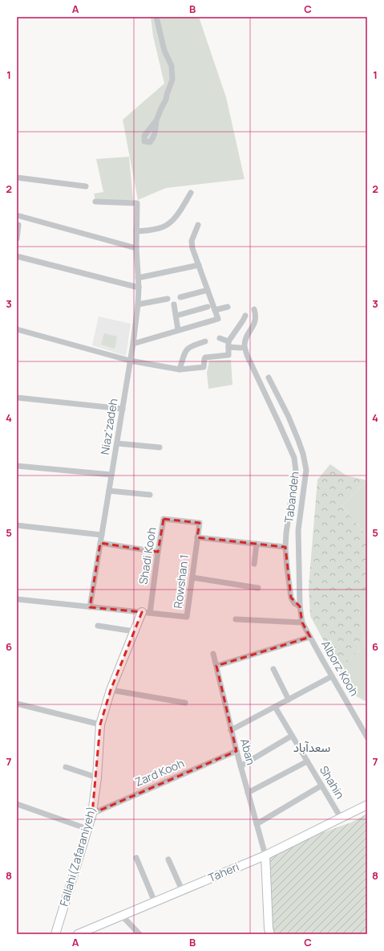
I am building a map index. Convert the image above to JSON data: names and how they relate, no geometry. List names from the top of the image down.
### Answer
{
  "streets": {
    "street": [
      "Niaz'zadeh",
      "Tabandeh",
      "Shadi Kooh",
      "Rowshan 1",
      "Alborz Kooh",
      "Aban",
      "Zard Kooh",
      "Shahin",
      "Fallahi(Zafaraniyeh)",
      "Taheri"
    ]
  },
  "crossings": [
    ["Tabandeh", "Alborz Kooh"],
    ["Shadi Kooh", "Rowshan 1"],
    ["Shadi Kooh", "Fallahi(Zafaraniyeh)"],
    ["Rowshan 1", "Fallahi(Zafaraniyeh)"],
    ["Aban", "Zard Kooh"],
    ["Aban", "Taheri"],
    ["Zard Kooh", "Fallahi(Zafaraniyeh)"],
    ["Shahin", "Taheri"]
  ],
  "districts": ["سعدآباد"],
  "grid": {
    "columns": ["A", "B", "C"],
    "rows": [
      "1",
      "2",
      "3",
      "4",
      "5",
      "6",
      "7",
      "8"
    ]
  }
}
